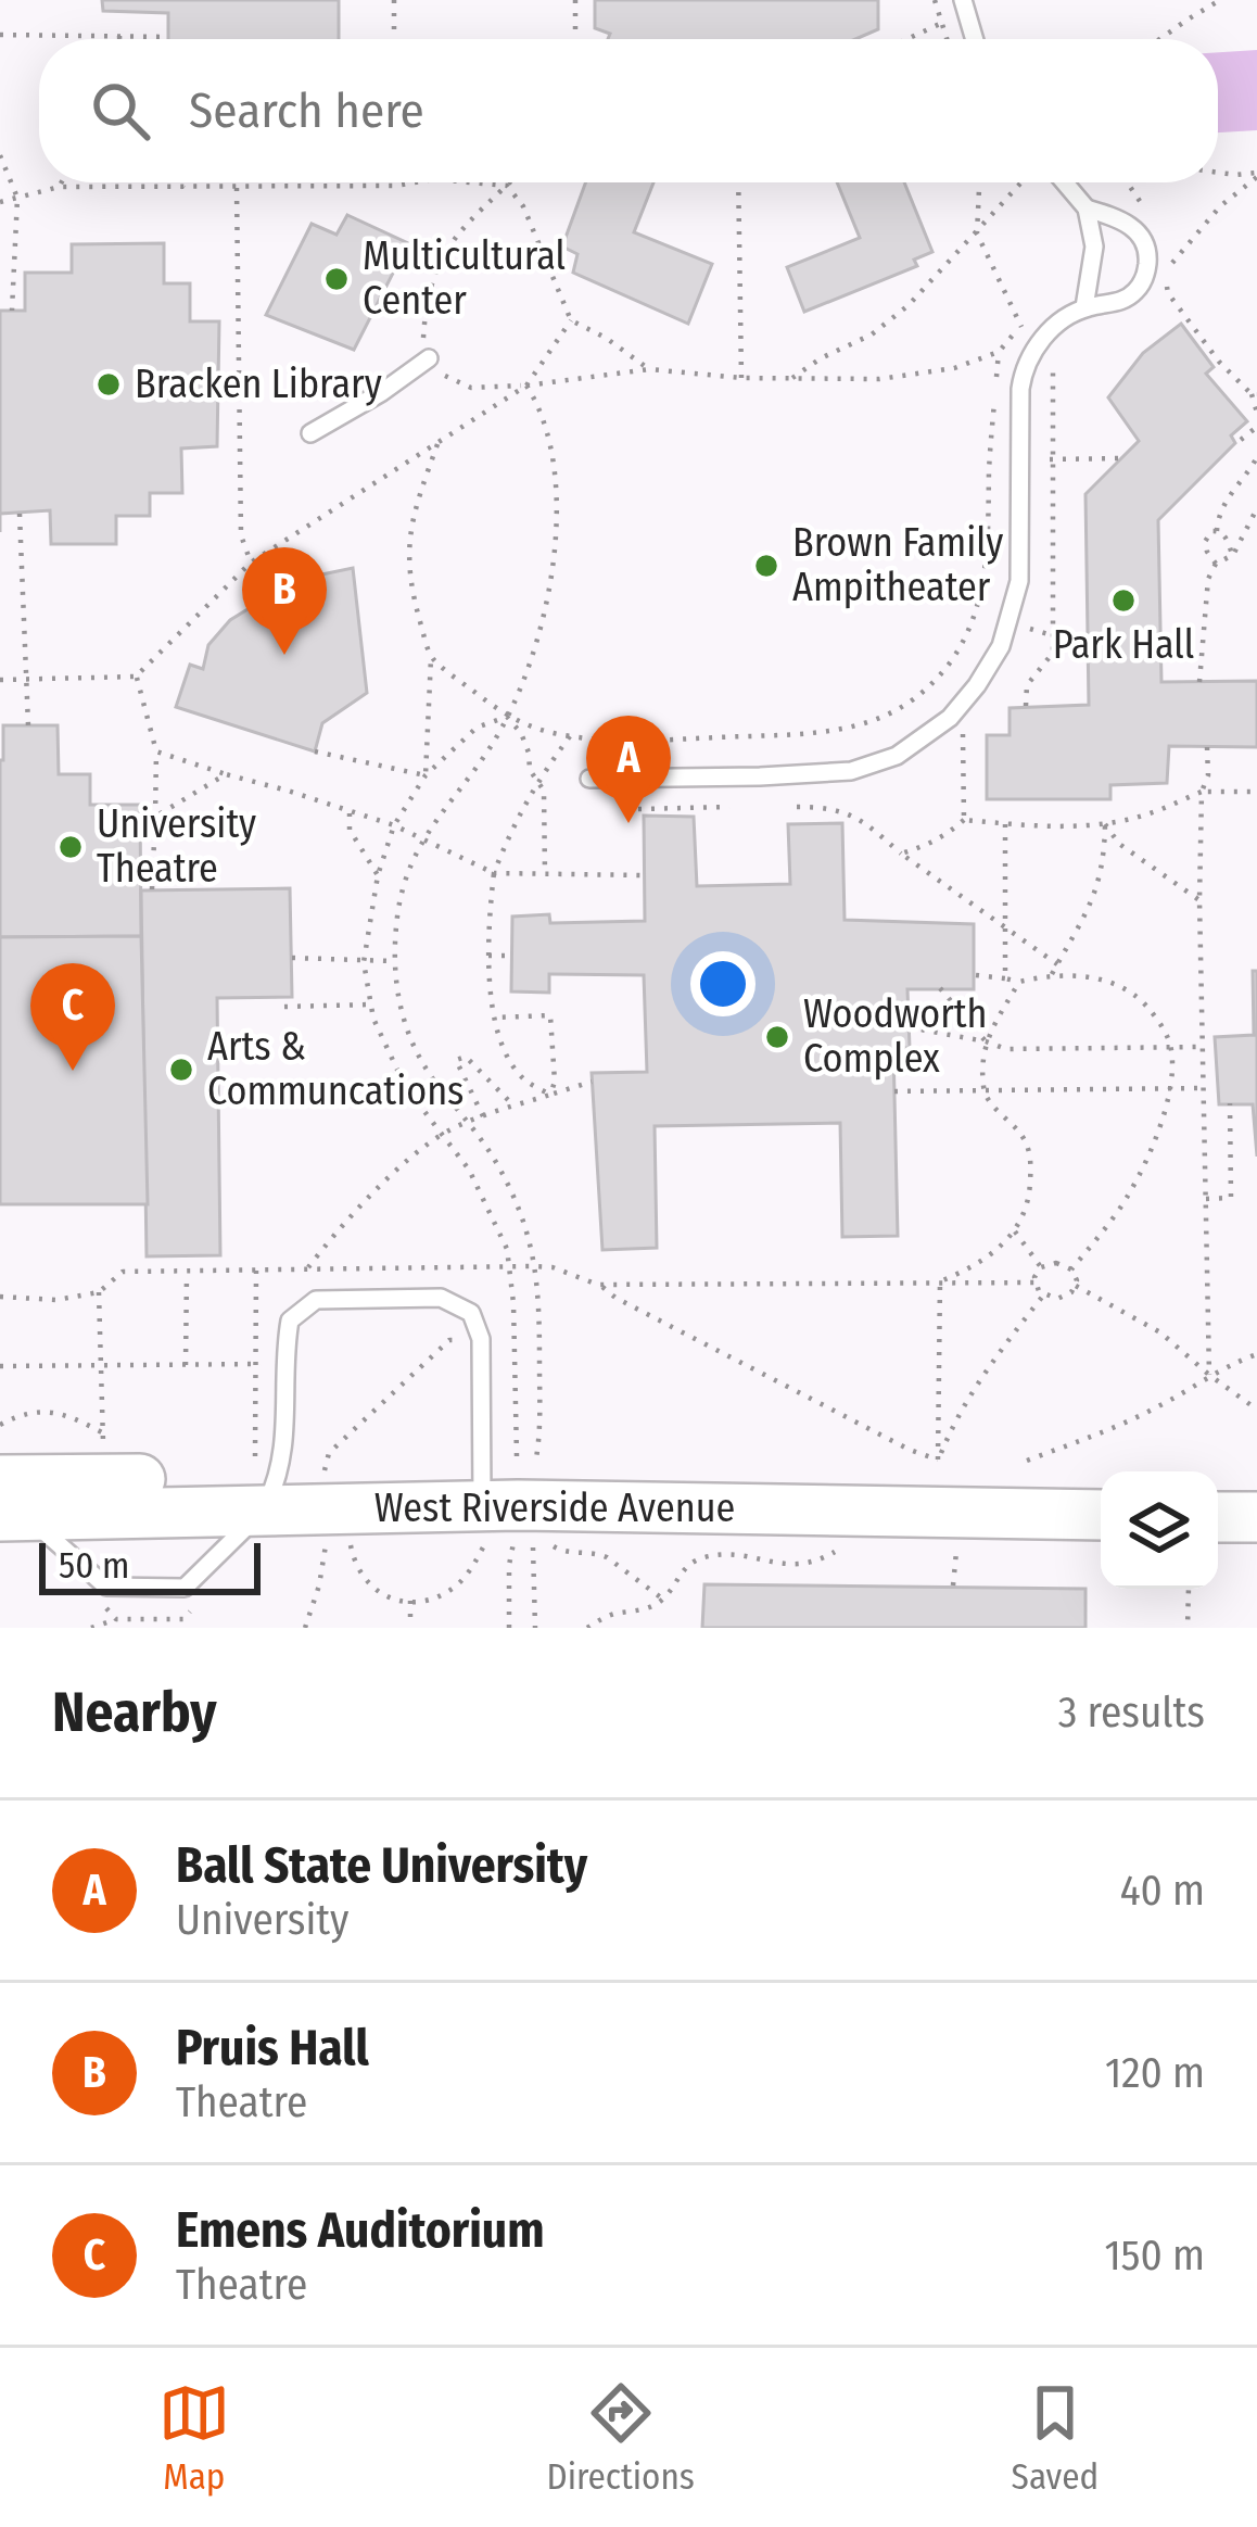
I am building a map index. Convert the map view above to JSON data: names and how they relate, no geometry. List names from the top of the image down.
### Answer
{
  "streets": {
    "street": ["West Riverside Avenue"]
  },
  "places": [
    "Multicultural Center",
    "Bracken Library",
    "Brown Family Ampitheater",
    "Park Hall",
    "University Theatre",
    "Woodworth Complex",
    "Arts & Communcations"
  ],
  "scale_bar": "50 m",
  "page": {
    "search": "Search here",
    "pins": ["B", "A", "C"],
    "scale": "50 m",
    "heading": ["Nearby", "3 results"],
    "list": [
      {
        "mark": "A",
        "name": "Ball State University",
        "note": "University",
        "value": "40 m"
      },
      {
        "mark": "B",
        "name": "Pruis Hall",
        "note": "Theatre",
        "value": "120 m"
      },
      {
        "mark": "C",
        "name": "Emens Auditorium",
        "note": "Theatre",
        "value": "150 m"
      }
    ],
    "nav": ["Map", "Directions", "Saved"]
  }
}
